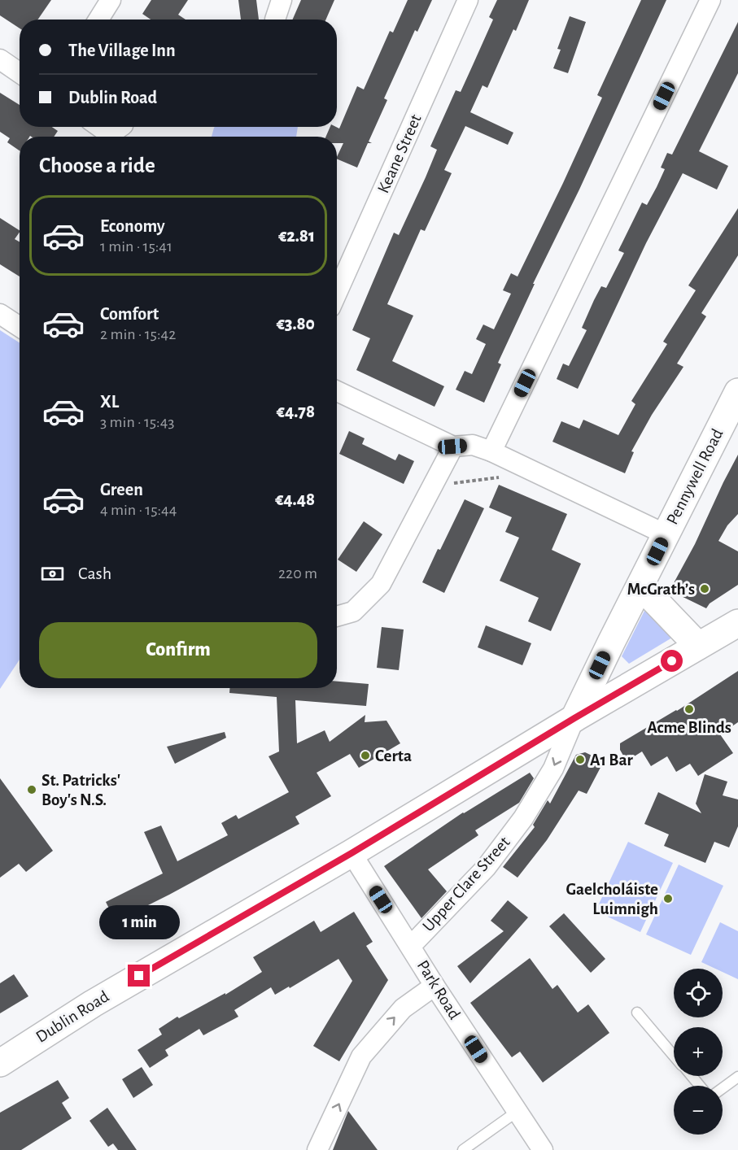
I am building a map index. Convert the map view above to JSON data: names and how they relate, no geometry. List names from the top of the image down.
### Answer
{
  "streets": {
    "main road": ["Pennywell Road", "Dublin Road"],
    "street": ["Keane Street", "Upper Clare Street", "Park Road"]
  },
  "crossings": [
    ["Pennywell Road", "Upper Clare Street"],
    ["Pennywell Road", "Dublin Road"],
    ["Upper Clare Street", "Park Road"],
    ["Upper Clare Street", "Dublin Road"],
    ["Park Road", "Dublin Road"]
  ],
  "one_way": ["Upper Clare Street"],
  "places": [
    "McGrath’s",
    "Acme Blinds",
    "Certa",
    "A1 Bar",
    "St. Patricks' Boy's N.S.",
    "Gaelcholáiste Luimnigh"
  ],
  "page": {
    "banner": ["The Village Inn", "Dublin Road"],
    "heading": "Choose a ride",
    "list": [
      {
        "name": "Economy",
        "note": "1 min · 15:41",
        "value": "€2.81"
      },
      {
        "name": "Comfort",
        "note": "2 min · 15:42",
        "value": "€3.80"
      },
      {
        "name": "XL",
        "note": "3 min · 15:43",
        "value": "€4.78"
      },
      {
        "name": "Green",
        "note": "4 min · 15:44",
        "value": "€4.48"
      }
    ],
    "pay": ["Cash", "220 m"],
    "buttons": "Confirm",
    "bubble": "1 min",
    "map_buttons": ["+", "−"]
  }
}
